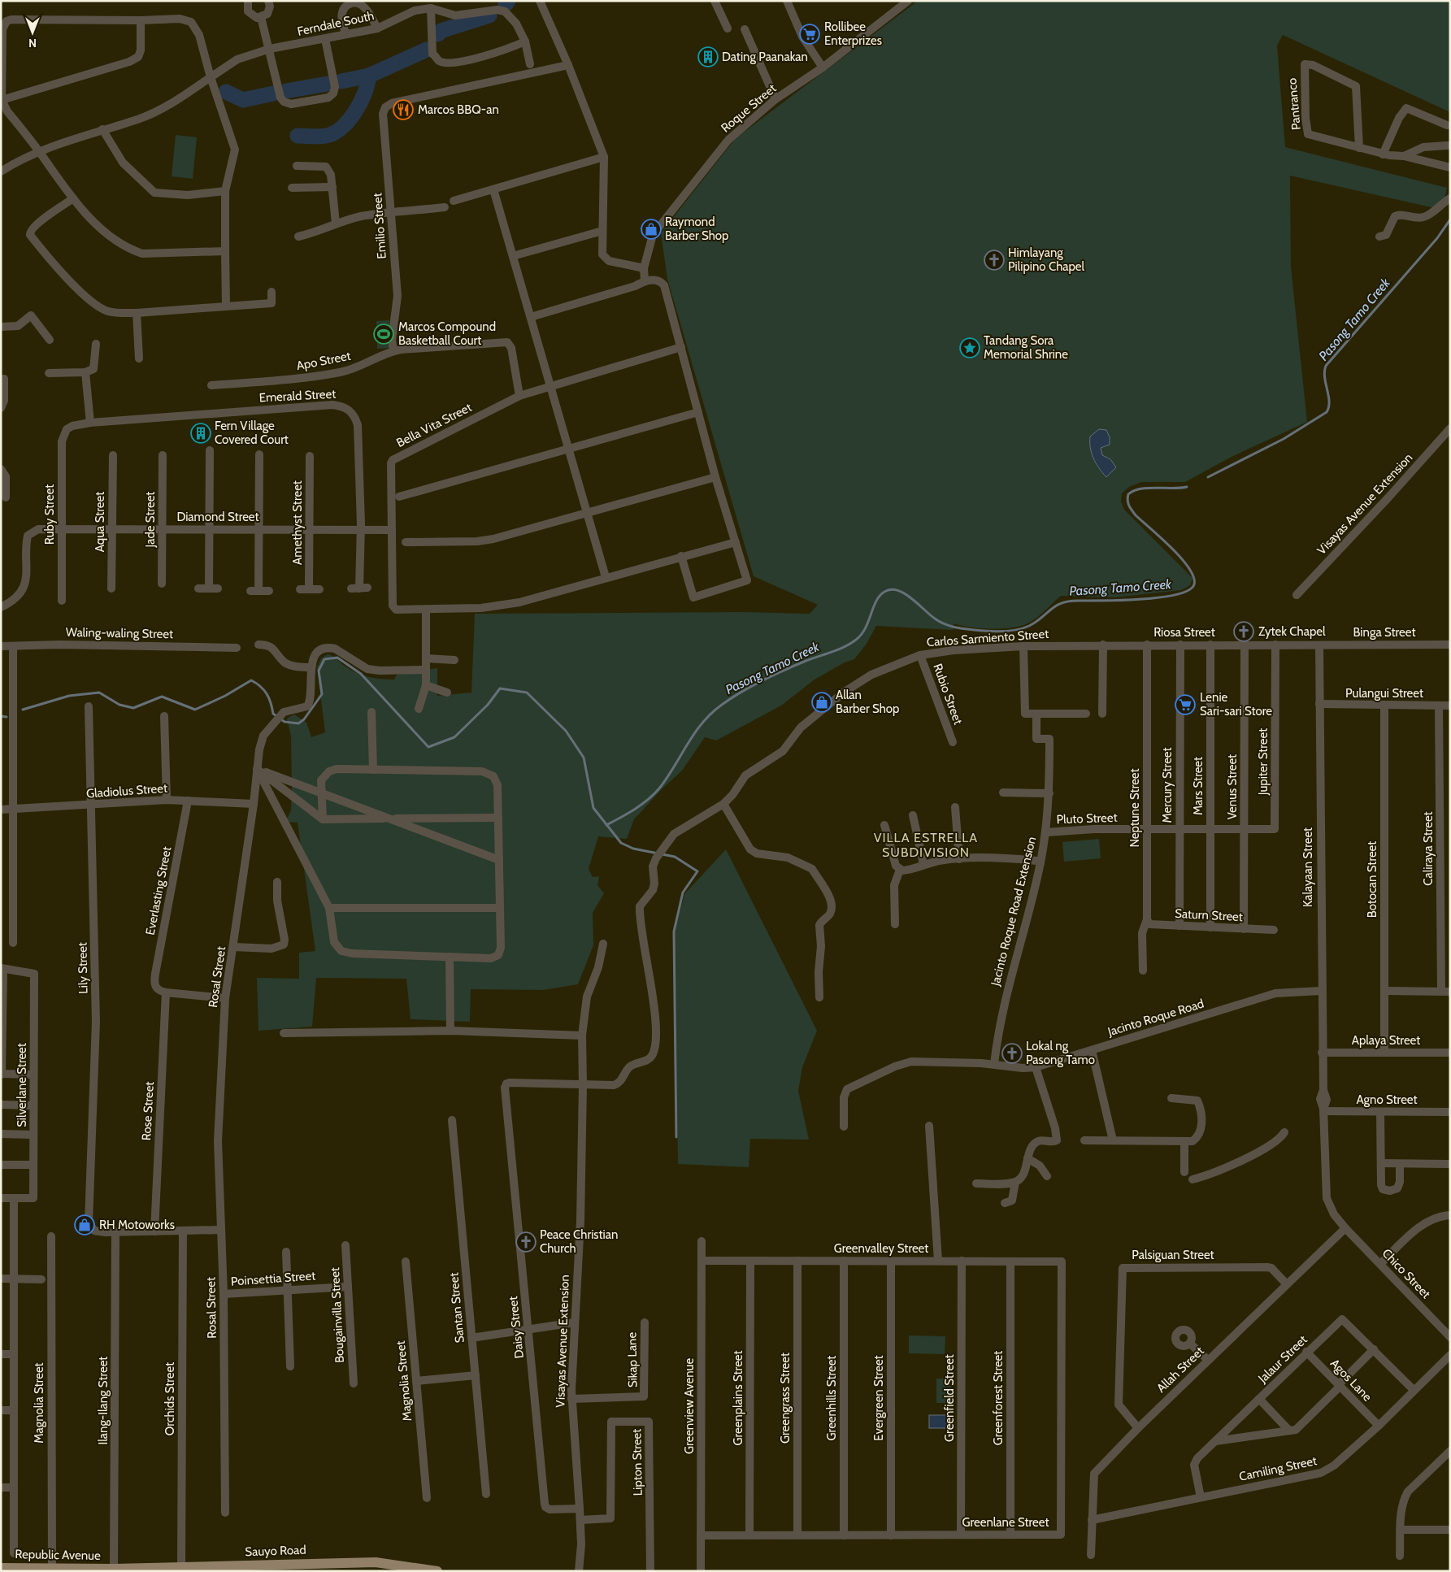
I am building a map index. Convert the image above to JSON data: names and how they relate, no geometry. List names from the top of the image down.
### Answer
{
  "streets": {
    "main road": ["Sauyo Road", "Republic Avenue"],
    "street": [
      "Ferndale South",
      "Pantranco",
      "Roque Street",
      "Emilio Street",
      "Apo Street",
      "Emerald Street",
      "Bella Vita Street",
      "Visayas Avenue Extension",
      "Ruby Street",
      "Diamond Street",
      "Jade Street",
      "Aqua Street",
      "Amethyst Street",
      "Riosa Street",
      "Binga Street",
      "Waling-waling Street",
      "Carlos Sarmiento Street",
      "Pulangui Street",
      "Rubio Street",
      "Jupiter Street",
      "Mercury Street",
      "Mars Street",
      "Venus Street",
      "Gladiolus Street",
      "Neptune Street",
      "Pluto Street",
      "Caliraya Street",
      "Kalayaan Street",
      "Botocan Street",
      "Everlasting Street",
      "Jacinto Roque Road Extension",
      "Saturn Street",
      "Lily Street",
      "Rosal Street",
      "Jacinto Roque Road",
      "Aplaya Street",
      "Silverlane Street",
      "Agno Street",
      "Rose Street",
      "Greenvalley Street",
      "Palsiguan Street",
      "Chico Street",
      "Poinsettia Street",
      "Santan Street",
      "Bougainvilla Street",
      "Daisy Street",
      "Jalaur Street",
      "Sikap Lane",
      "Allah Street",
      "Agos Lane",
      "Magnolia Street",
      "Greenplains Street",
      "Greengrass Street",
      "Greenhills Street",
      "Evergreen Street",
      "Greenfield Street",
      "Greenforest Street",
      "Orchids Street",
      "Ilang-Ilang Street",
      "Greenview Avenue",
      "Lipton Street",
      "Camiling Street",
      "Greenlane Street"
    ]
  },
  "crossings": [
    ["Emilio Street", "Apo Street"],
    ["Apo Street", "Bella Vita Street"],
    ["Emerald Street", "Ruby Street"],
    ["Emerald Street", "Diamond Street"],
    ["Bella Vita Street", "Diamond Street"],
    ["Visayas Avenue Extension", "Carlos Sarmiento Street"],
    ["Visayas Avenue Extension", "Daisy Street"],
    ["Visayas Avenue Extension", "Sikap Lane"],
    ["Visayas Avenue Extension", "Lipton Street"],
    ["Ruby Street", "Diamond Street"],
    ["Diamond Street", "Jade Street"],
    ["Diamond Street", "Aqua Street"],
    ["Diamond Street", "Amethyst Street"],
    ["Riosa Street", "Binga Street"],
    ["Riosa Street", "Carlos Sarmiento Street"],
    ["Riosa Street", "Jupiter Street"],
    ["Riosa Street", "Mercury Street"],
    ["Riosa Street", "Mars Street"],
    ["Riosa Street", "Venus Street"],
    ["Riosa Street", "Neptune Street"],
    ["Riosa Street", "Kalayaan Street"],
    ["Binga Street", "Kalayaan Street"],
    ["Carlos Sarmiento Street", "Rubio Street"],
    ["Carlos Sarmiento Street", "Neptune Street"],
    ["Carlos Sarmiento Street", "Daisy Street"],
    ["Pulangui Street", "Caliraya Street"],
    ["Pulangui Street", "Kalayaan Street"],
    ["Pulangui Street", "Botocan Street"],
    ["Jupiter Street", "Pluto Street"],
    ["Mercury Street", "Pluto Street"],
    ["Mercury Street", "Saturn Street"],
    ["Mars Street", "Pluto Street"],
    ["Mars Street", "Saturn Street"],
    ["Venus Street", "Pluto Street"],
    ["Venus Street", "Saturn Street"],
    ["Gladiolus Street", "Everlasting Street"],
    ["Gladiolus Street", "Lily Street"],
    ["Gladiolus Street", "Rosal Street"],
    ["Neptune Street", "Pluto Street"],
    ["Neptune Street", "Saturn Street"],
    ["Pluto Street", "Jacinto Roque Road Extension"],
    ["Kalayaan Street", "Jacinto Roque Road"],
    ["Kalayaan Street", "Aplaya Street"],
    ["Kalayaan Street", "Agno Street"],
    ["Kalayaan Street", "Chico Street"],
    ["Kalayaan Street", "Allah Street"],
    ["Botocan Street", "Aplaya Street"],
    ["Everlasting Street", "Rose Street"],
    ["Jacinto Roque Road Extension", "Jacinto Roque Road"],
    ["Lily Street", "Ilang-Ilang Street"],
    ["Rosal Street", "Poinsettia Street"],
    ["Greenvalley Street", "Greenplains Street"],
    ["Greenvalley Street", "Greengrass Street"],
    ["Greenvalley Street", "Greenhills Street"],
    ["Greenvalley Street", "Evergreen Street"],
    ["Greenvalley Street", "Greenfield Street"],
    ["Greenvalley Street", "Greenforest Street"],
    ["Greenvalley Street", "Greenview Avenue"],
    ["Greenvalley Street", "Greenlane Street"],
    ["Palsiguan Street", "Allah Street"],
    ["Chico Street", "Allah Street"],
    ["Poinsettia Street", "Bougainvilla Street"],
    ["Jalaur Street", "Agos Lane"],
    ["Jalaur Street", "Camiling Street"],
    ["Allah Street", "Camiling Street"],
    ["Agos Lane", "Camiling Street"],
    ["Magnolia Street", "Republic Avenue"],
    ["Greenplains Street", "Greenlane Street"],
    ["Greengrass Street", "Greenlane Street"],
    ["Greenhills Street", "Greenlane Street"],
    ["Evergreen Street", "Greenlane Street"],
    ["Greenfield Street", "Greenlane Street"],
    ["Greenforest Street", "Greenlane Street"],
    ["Orchids Street", "Sauyo Road"],
    ["Ilang-Ilang Street", "Sauyo Road"],
    ["Ilang-Ilang Street", "Republic Avenue"],
    ["Greenview Avenue", "Greenlane Street"],
    ["Sauyo Road", "Republic Avenue"]
  ],
  "districts": ["VILLA ESTRELLA SUBDIVISION"],
  "water": ["Pasong Tamo Creek"],
  "places": {
    "supermarket": ["Rollibee Enterprizes", "Lenie Sari-sari Store"],
    "building": ["Dating Paanakan", "Fern Village Covered Court"],
    "restaurant": ["Marcos BBQ-an"],
    "shop": ["Raymond Barber Shop", "Allan Barber Shop", "RH Motoworks"],
    "church": [
      "Himlayang Pilipino Chapel",
      "Zytek Chapel",
      "Lokal ng Pasong Tamo",
      "Peace Christian Church"
    ],
    "sports": ["Marcos Compound Basketball Court"],
    "place": ["Tandang Sora Memorial Shrine"]
  },
  "north": "bottom"
}
